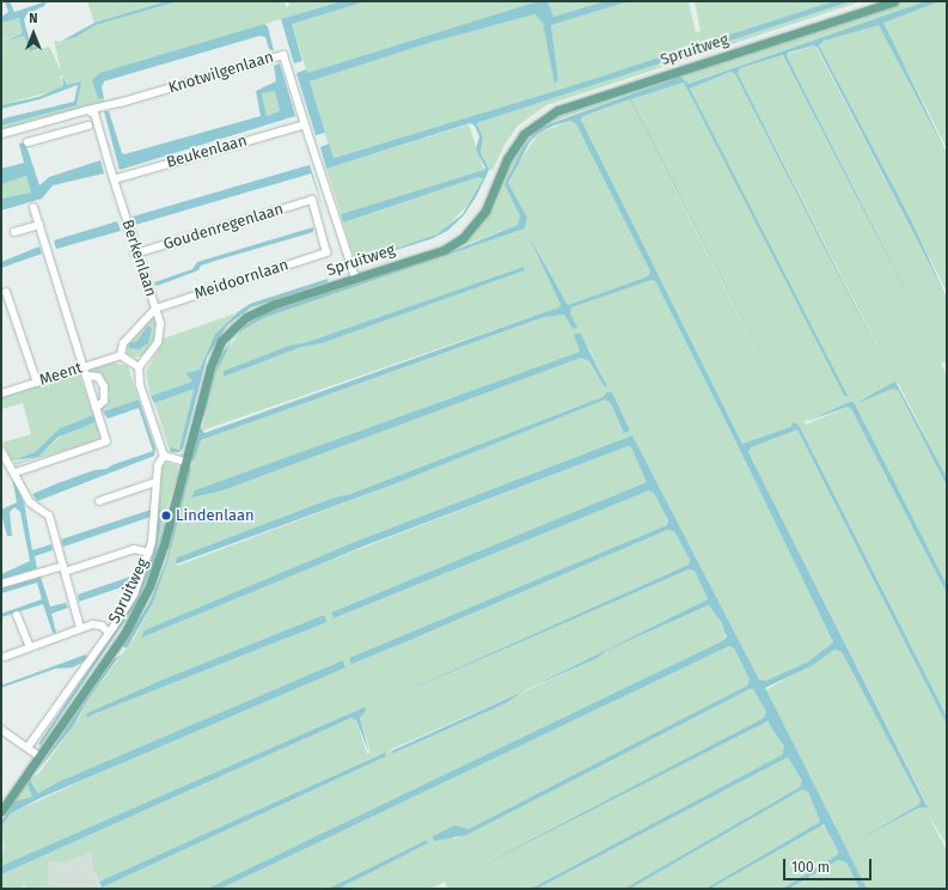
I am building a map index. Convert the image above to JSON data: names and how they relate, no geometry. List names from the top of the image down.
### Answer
{
  "streets": {
    "main road": ["Spruitweg"],
    "street": [
      "Knotwilgenlaan",
      "Beukenlaan",
      "Goudenregenlaan",
      "Berkenlaan",
      "Meidoornlaan",
      "Meent"
    ]
  },
  "crossings": [
    ["Knotwilgenlaan", "Beukenlaan"],
    ["Beukenlaan", "Berkenlaan"],
    ["Goudenregenlaan", "Berkenlaan"],
    ["Goudenregenlaan", "Meidoornlaan"],
    ["Berkenlaan", "Meidoornlaan"],
    ["Berkenlaan", "Meent"]
  ],
  "places": ["Lindenlaan"],
  "scale_bar": "100 m",
  "north": "top"
}
